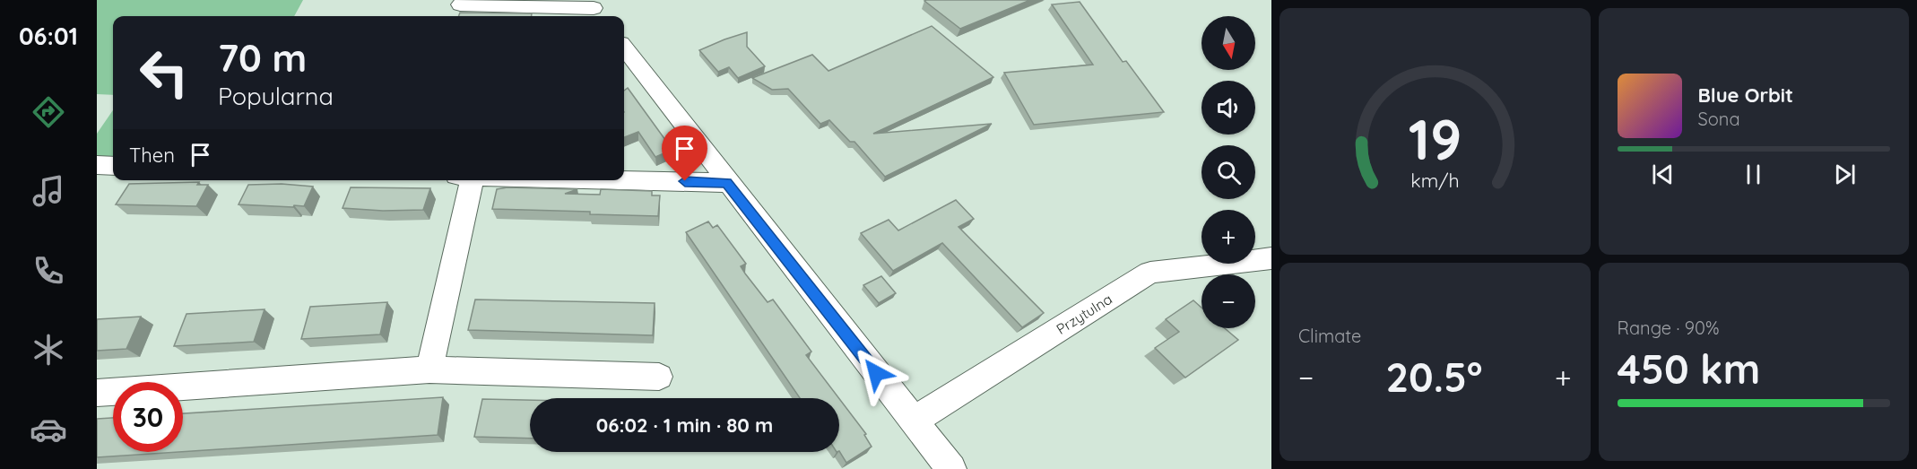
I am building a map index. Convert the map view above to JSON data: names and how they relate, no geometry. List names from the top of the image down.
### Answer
{
  "streets": {
    "street": ["Przytulna"]
  },
  "north": "bottom",
  "page": {
    "tabs": "06:01",
    "map_buttons": ["+", "−"],
    "turn": ["70 m", "Popularna"],
    "song": ["Blue Orbit", "Sona"],
    "then": "Then",
    "tile": [
      "Climate",
      ["Range · 90%", "450 km"]
    ],
    "heat": ["−", "20.5°", "+"],
    "limit": "30",
    "trip": "06:02 · 1 min · 80 m",
    "gauge": ["19", "km/h"]
  }
}
